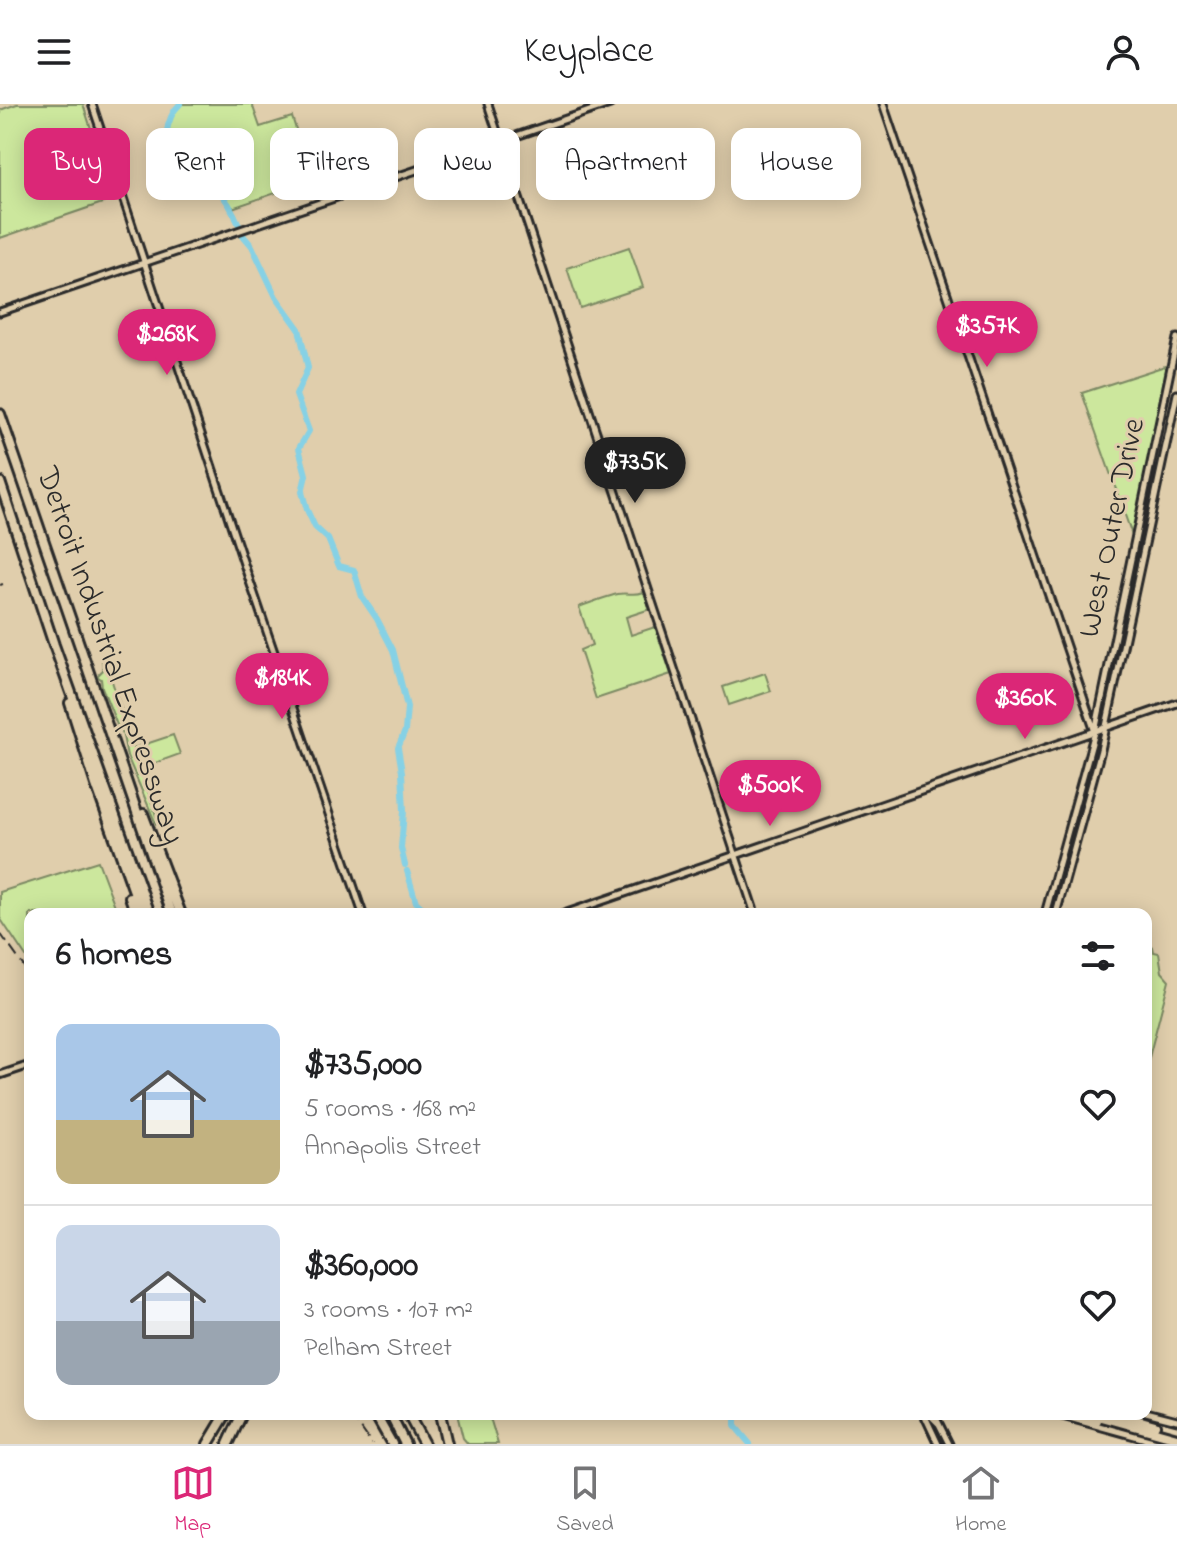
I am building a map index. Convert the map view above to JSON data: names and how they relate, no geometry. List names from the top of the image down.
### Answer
{
  "streets": {
    "highway": ["Detroit Industrial Expressway"],
    "street": ["West Outer Drive"]
  },
  "page": {
    "header": "Keyplace",
    "chip": [
      "Buy",
      "Rent",
      "Filters",
      "New",
      "Apartment",
      "House"
    ],
    "price": [
      "$357K",
      "$268K",
      "$735K",
      "$184K",
      "$360K",
      "$500K"
    ],
    "heading": "6 homes",
    "list": [
      {
        "name": "$735,000",
        "note": "5 rooms · 168 m² · Annapolis Street"
      },
      {
        "name": "$360,000",
        "note": "3 rooms · 107 m² · Pelham Street"
      }
    ],
    "tabs": ["Map", "Saved", "Home"]
  }
}
